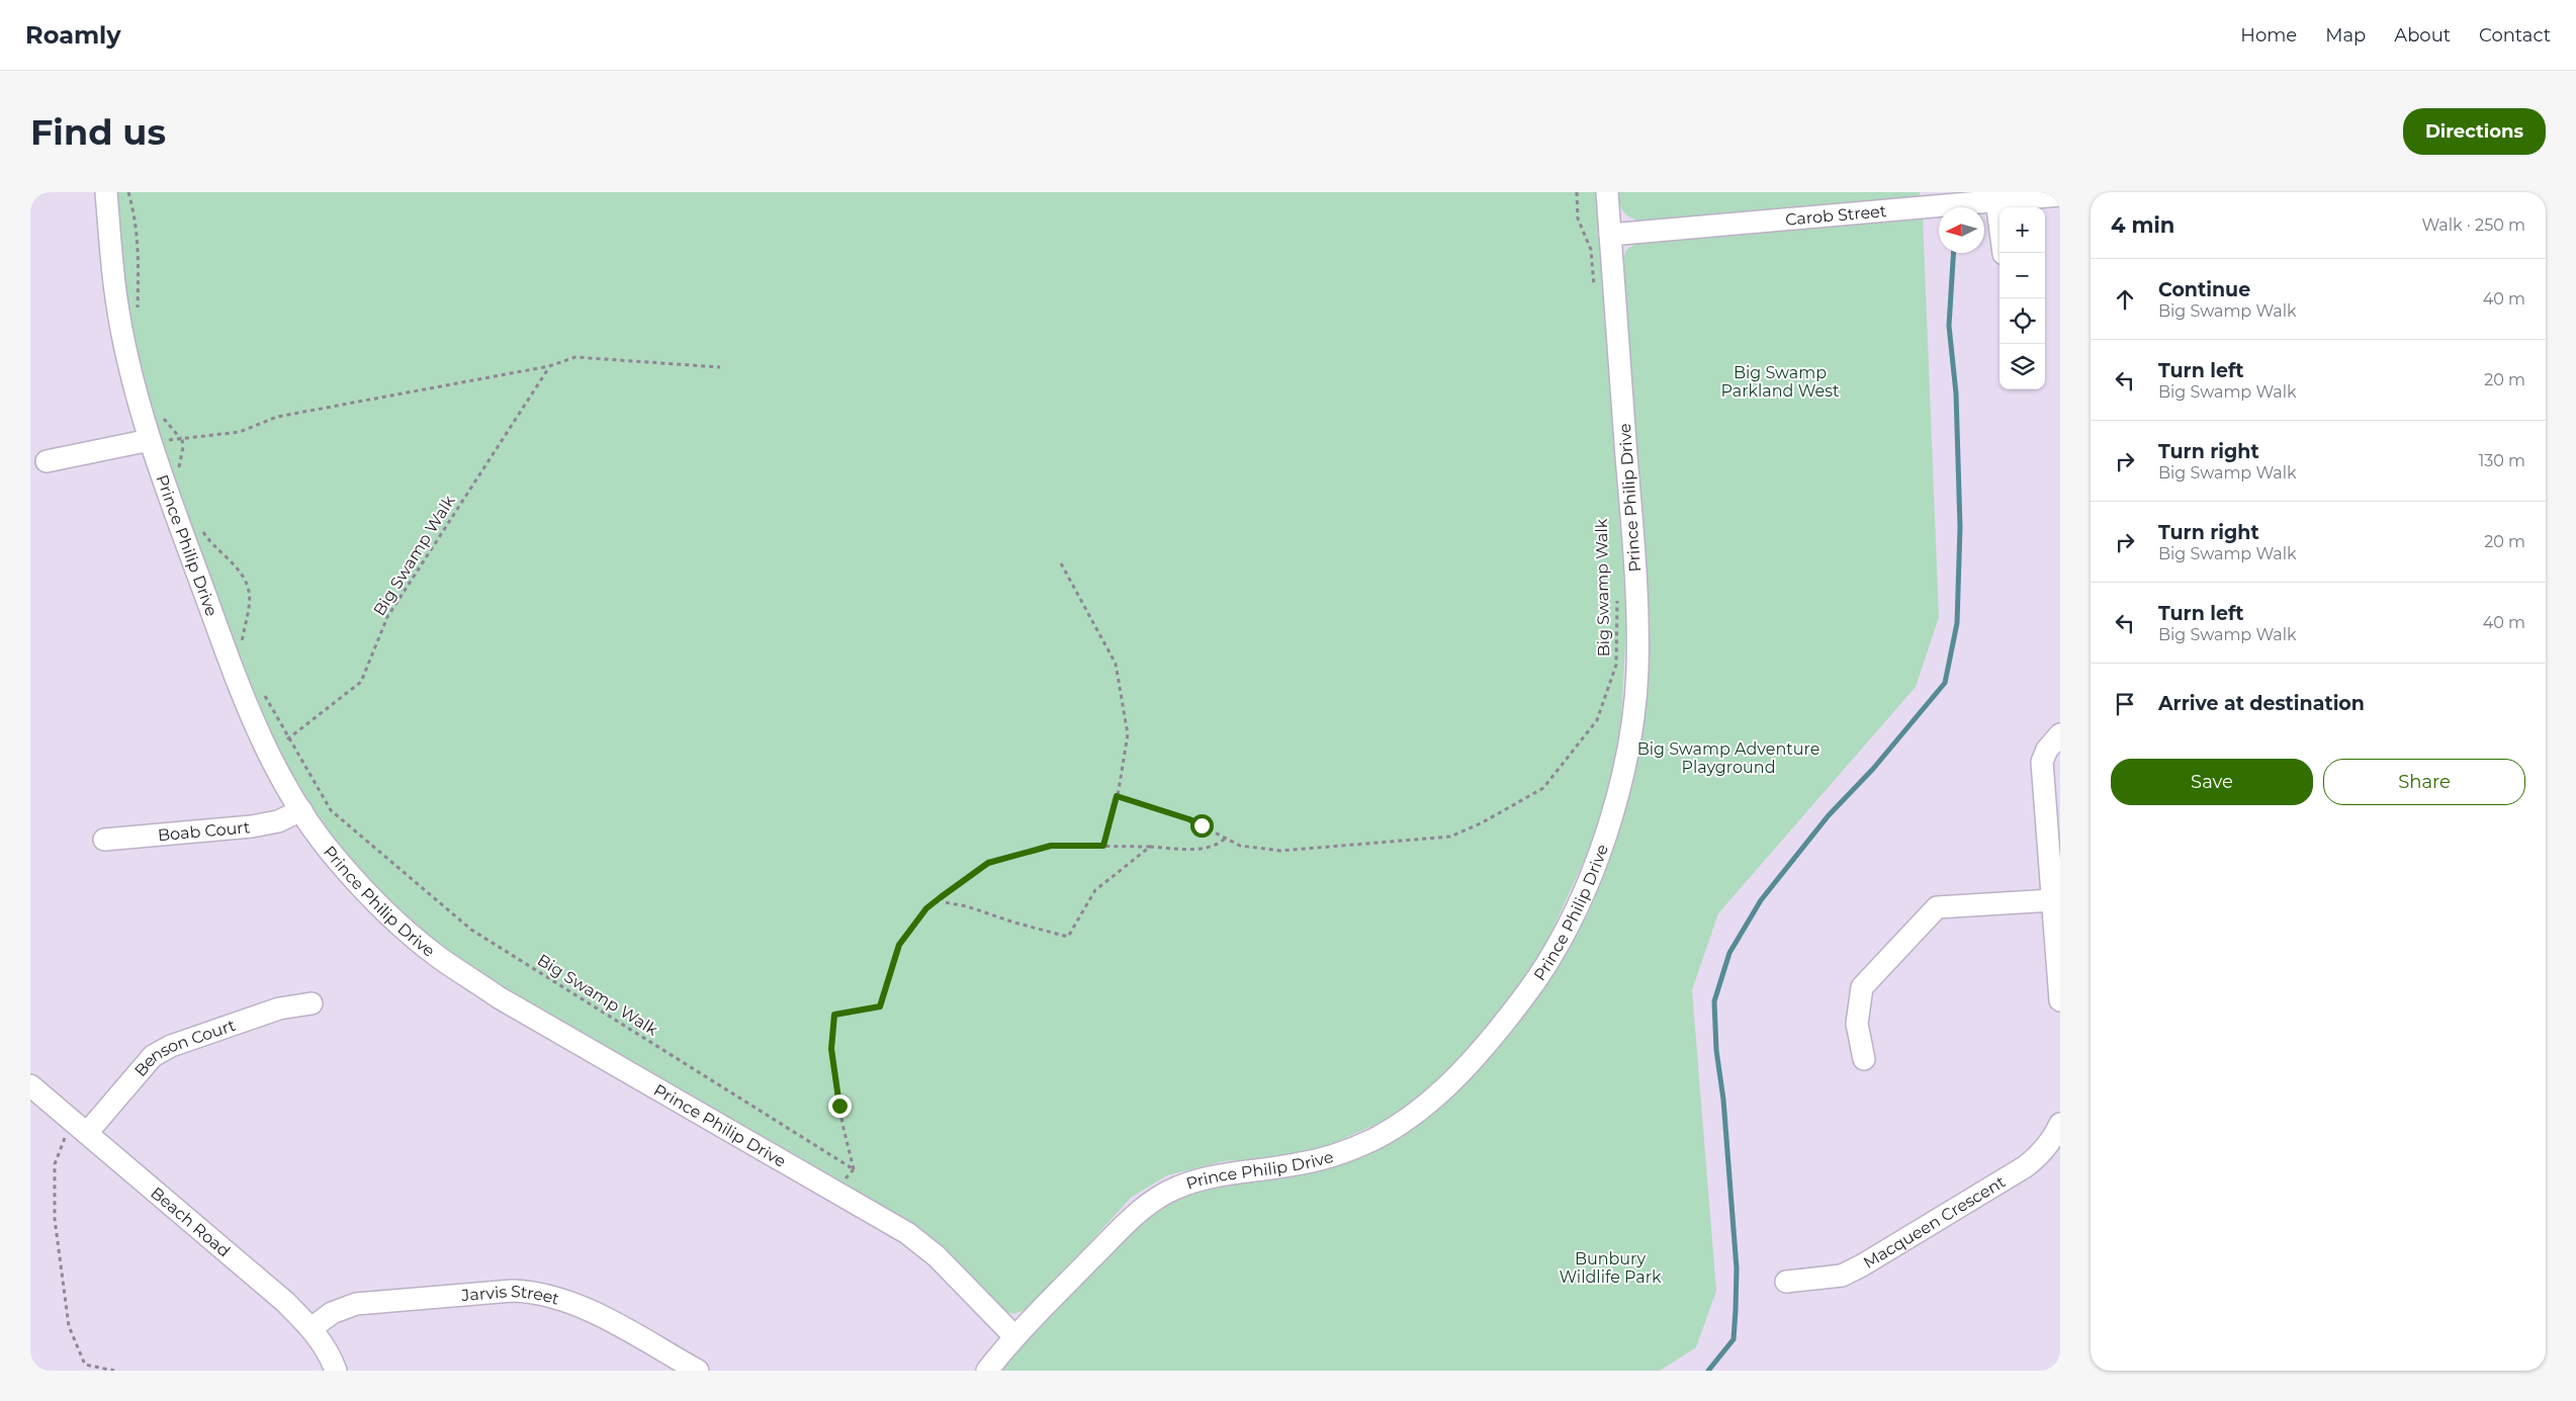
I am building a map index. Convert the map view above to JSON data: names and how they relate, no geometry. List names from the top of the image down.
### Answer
{
  "streets": {
    "street": [
      "Carob Street",
      "Prince Philip Drive",
      "Boab Court",
      "Benson Court",
      "Beach Road",
      "Macqueen Crescent",
      "Jarvis Street"
    ],
    "path": ["Big Swamp Walk"]
  },
  "crossings": [
    ["Carob Street", "Prince Philip Drive"],
    ["Prince Philip Drive", "Boab Court"],
    ["Benson Court", "Beach Road"],
    ["Beach Road", "Jarvis Street"]
  ],
  "parks": ["Big Swamp Parkland West", "Big Swamp Adventure Playground", "Bunbury Wildlife Park"],
  "north": "left",
  "page": {
    "header": "Roamly",
    "nav": [
      "Home",
      "Map",
      "About",
      "Contact"
    ],
    "buttons": [
      "Directions",
      ["Save", "Share"]
    ],
    "title": "Find us",
    "heading": ["4 min", "Walk · 250 m"],
    "map_buttons": ["+", "−"],
    "list": [
      ["Continue", "Big Swamp Walk", "40 m"],
      ["Turn left", "Big Swamp Walk", "20 m"],
      ["Turn right", "Big Swamp Walk", "130 m"],
      ["Turn right", "Big Swamp Walk", "20 m"],
      ["Turn left", "Big Swamp Walk", "40 m"],
      "Arrive at destination"
    ]
  }
}
